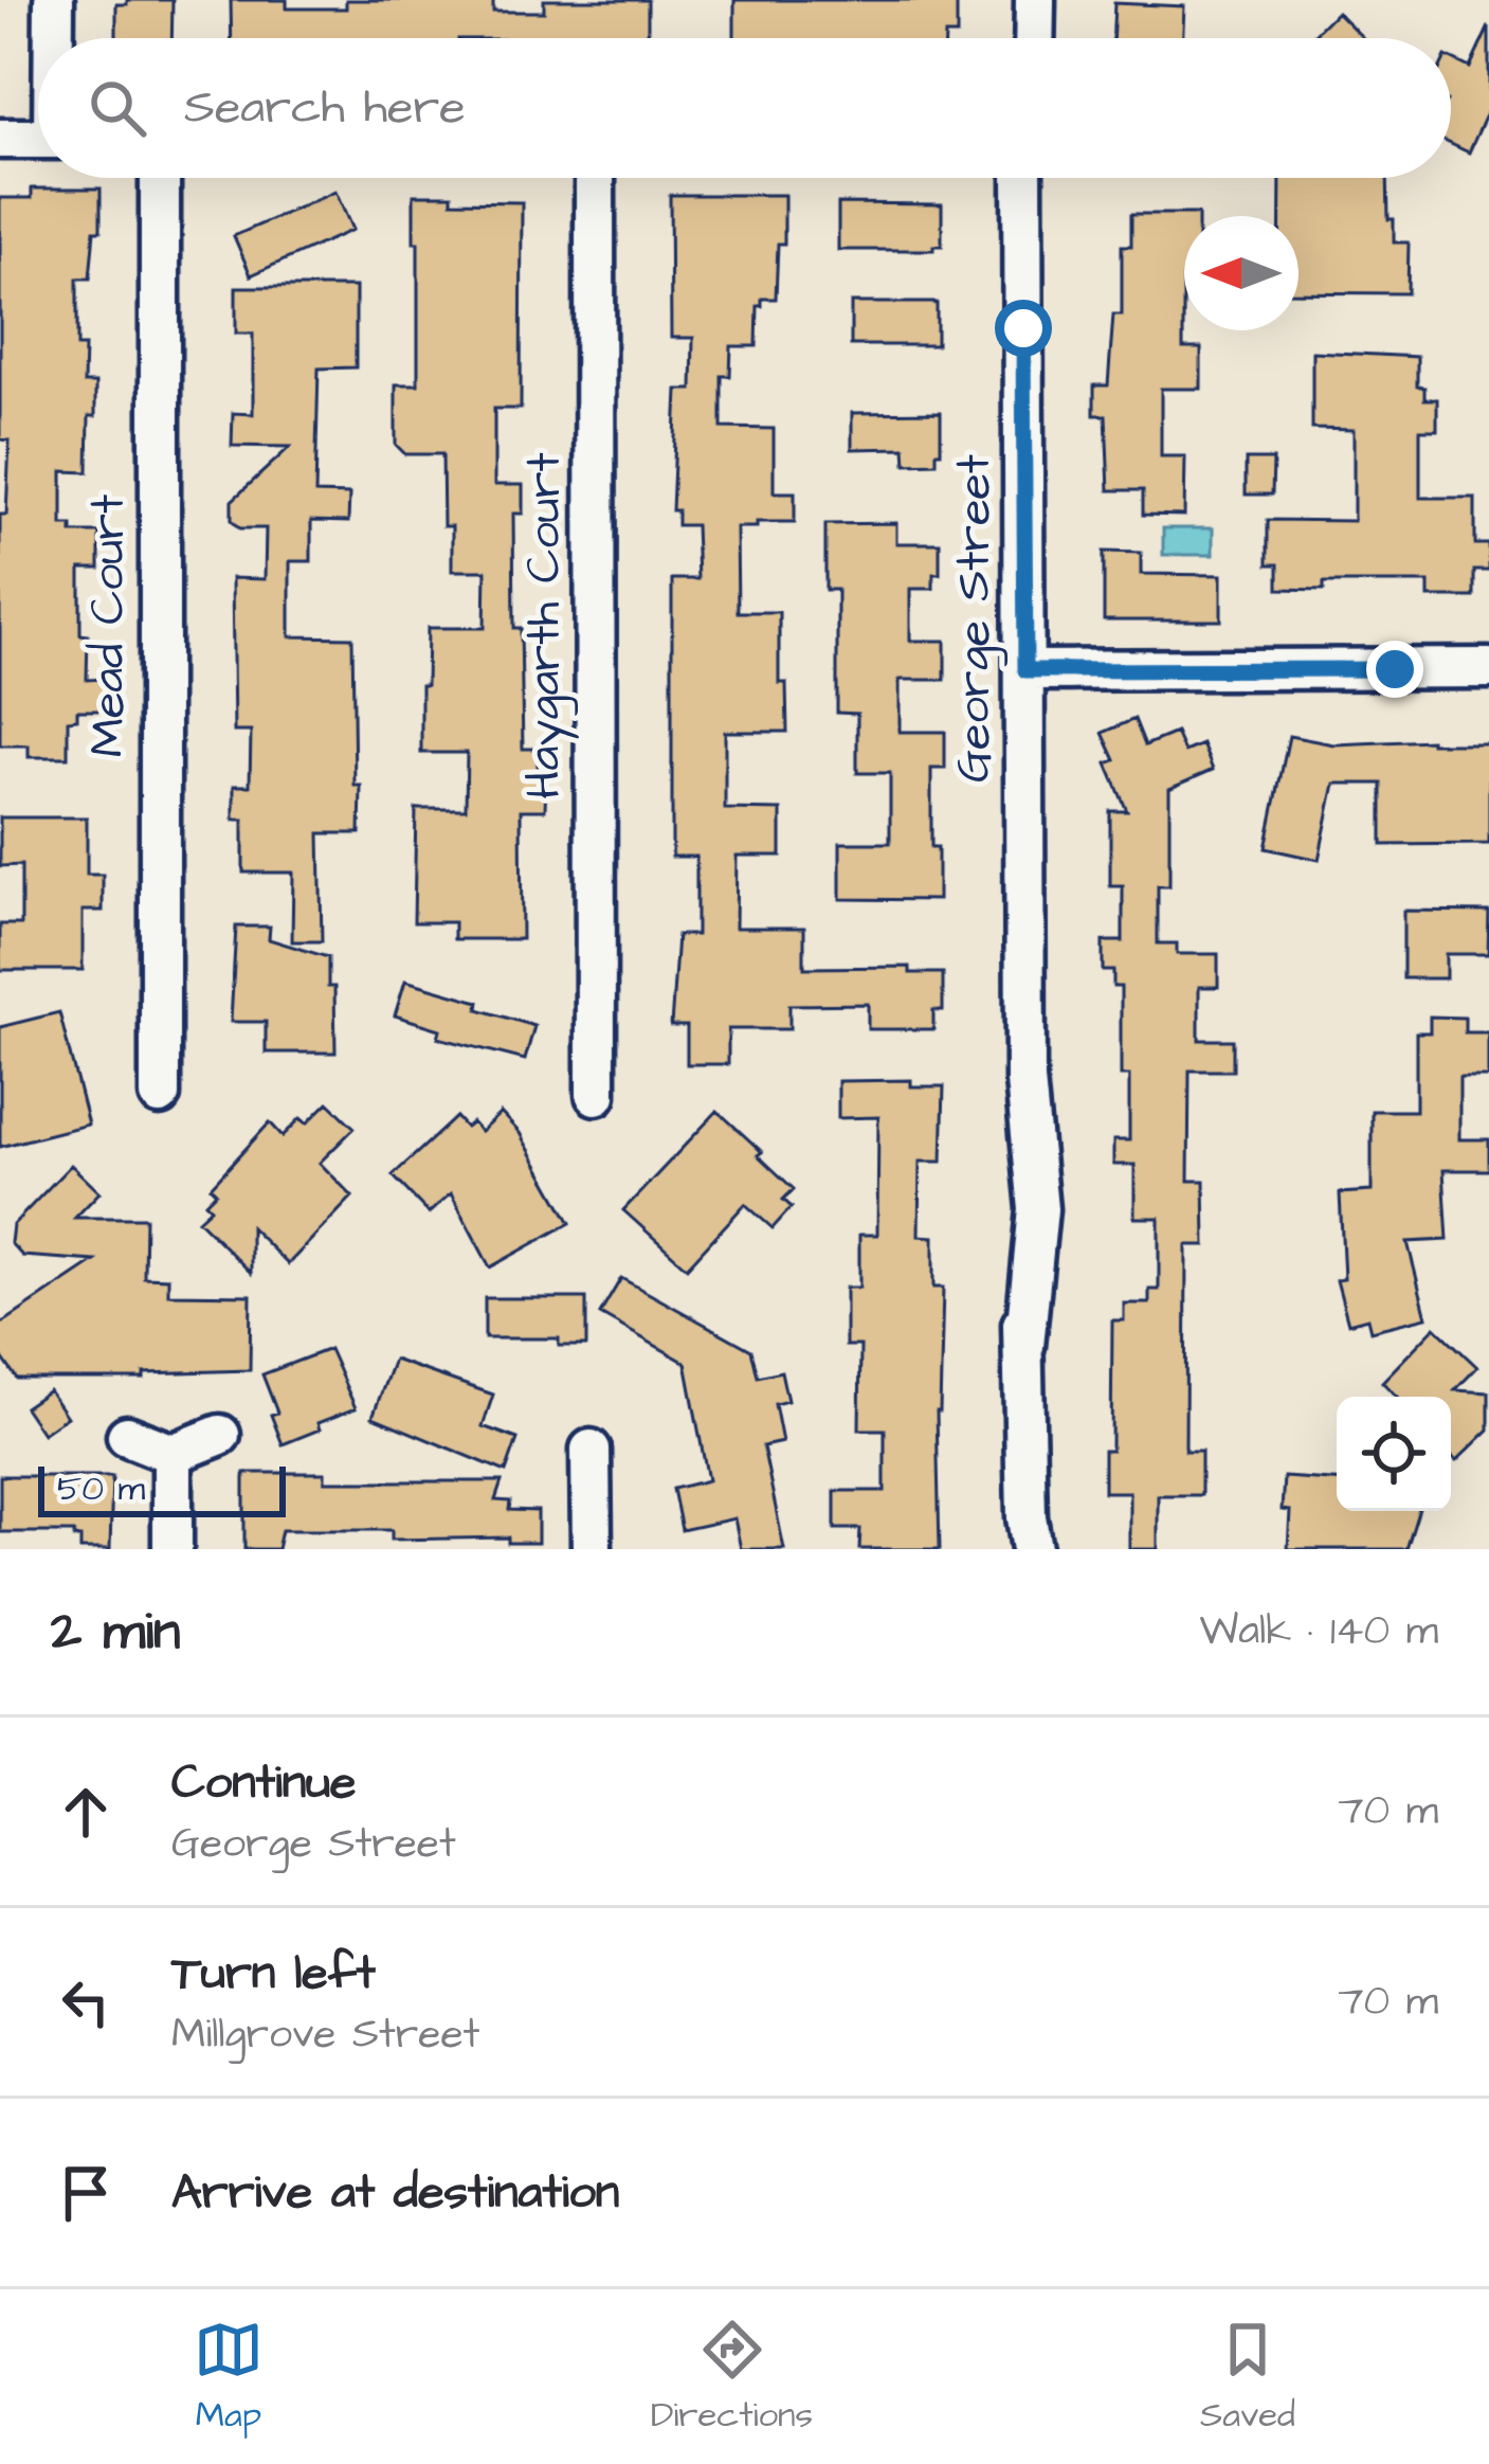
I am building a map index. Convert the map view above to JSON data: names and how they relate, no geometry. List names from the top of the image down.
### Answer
{
  "streets": {
    "street": ["George Street", "Mead Court", "Haygarth Court"]
  },
  "scale_bar": "50 m",
  "north": "left",
  "page": {
    "search": "Search here",
    "scale": "50 m",
    "heading": ["2 min", "Walk · 140 m"],
    "list": [
      ["Continue", "George Street", "70 m"],
      ["Turn left", "Millgrove Street", "70 m"],
      "Arrive at destination"
    ],
    "nav": ["Map", "Directions", "Saved"]
  }
}
